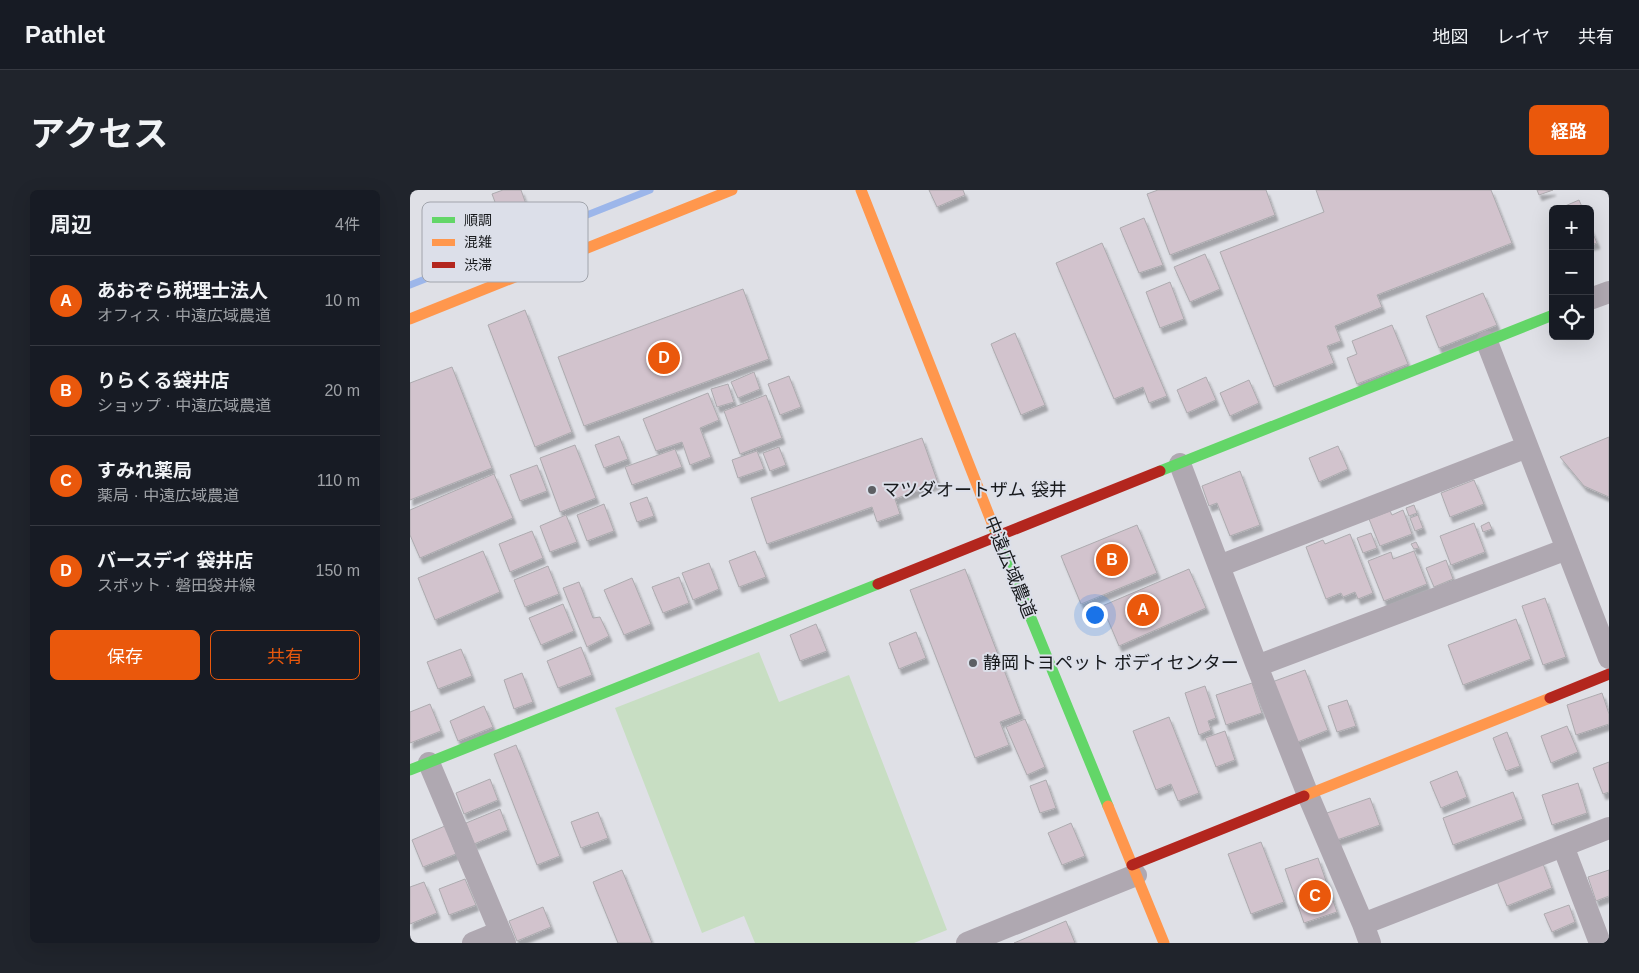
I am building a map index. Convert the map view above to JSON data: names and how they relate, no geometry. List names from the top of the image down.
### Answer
{
  "streets": {
    "street": ["中遠広域農道"]
  },
  "places": ["マツダオートザム 袋井", "静岡トヨペット ボディセンター"],
  "legend": ["順調", "混雑", "渋滞"],
  "page": {
    "header": "Pathlet",
    "nav": ["地図", "レイヤ", "共有"],
    "title": "アクセス",
    "buttons": [
      "経路",
      ["保存", "共有"]
    ],
    "heading": ["周辺", "4件"],
    "map_buttons": ["+", "−"],
    "list": [
      {
        "mark": "A",
        "name": "あおぞら税理士法人",
        "note": "オフィス · 中遠広域農道",
        "value": "10 m"
      },
      {
        "mark": "B",
        "name": "りらくる袋井店",
        "note": "ショップ · 中遠広域農道",
        "value": "20 m"
      },
      {
        "mark": "C",
        "name": "すみれ薬局",
        "note": "薬局 · 中遠広域農道",
        "value": "110 m"
      },
      {
        "mark": "D",
        "name": "バースデイ 袋井店",
        "note": "スポット · 磐田袋井線",
        "value": "150 m"
      }
    ],
    "pins": [
      "D",
      "B",
      "A",
      "C"
    ]
  }
}
